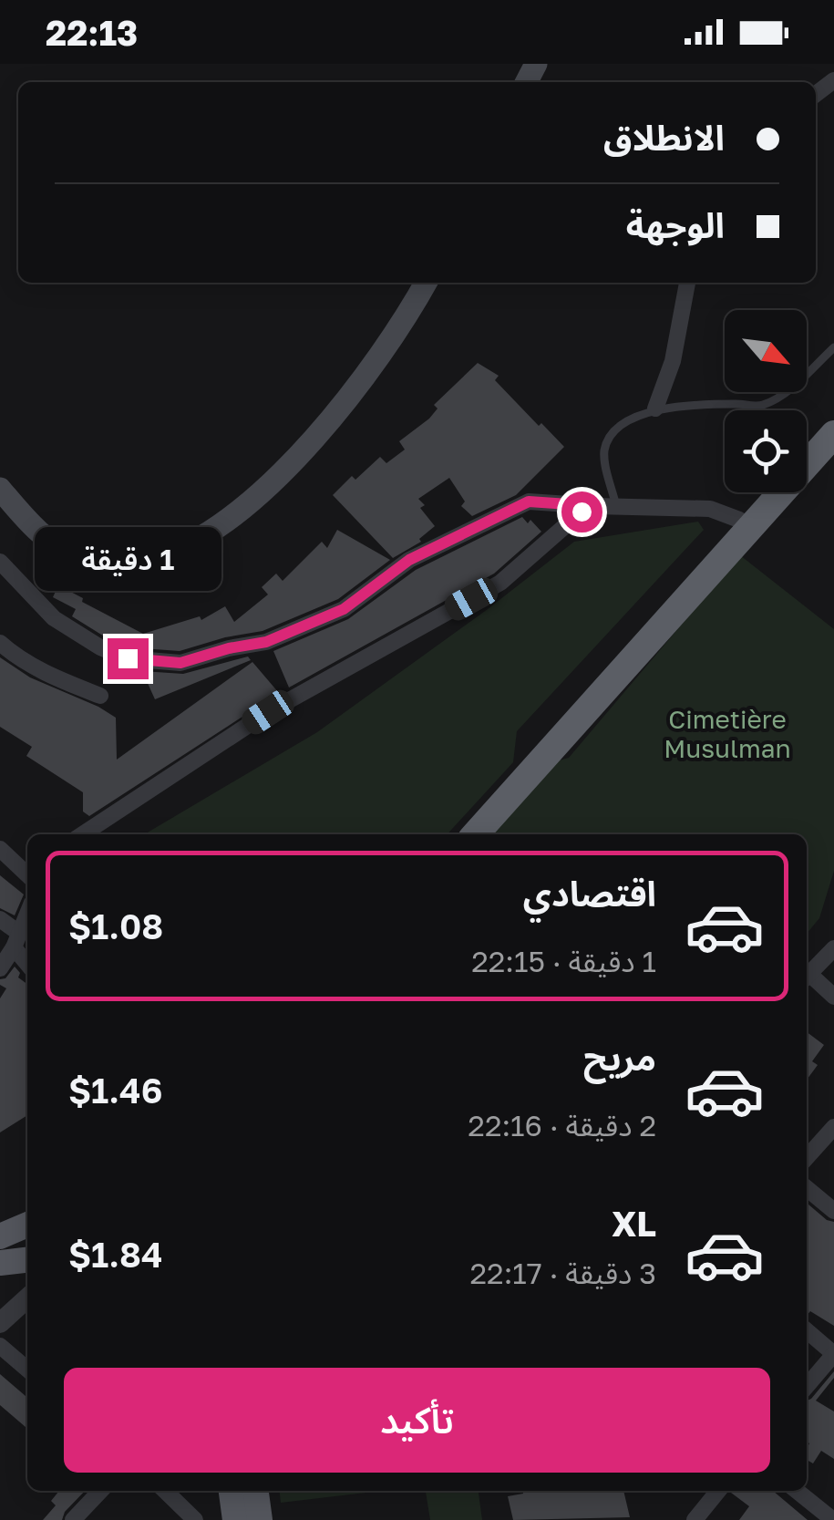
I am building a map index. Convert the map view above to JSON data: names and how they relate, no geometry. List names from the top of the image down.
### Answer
{
  "parks": ["Cimetière Musulman"],
  "north": "bottom right",
  "page": {
    "status": "22:13",
    "banner": ["الانطلاق", "الوجهة"],
    "bubble": "1 دقيقة",
    "list": [
      {
        "name": "اقتصادي",
        "note": "1 دقيقة · 22:15",
        "value": "$1.08"
      },
      {
        "name": "مريح",
        "note": "2 دقيقة · 22:16",
        "value": "$1.46"
      },
      {
        "name": "XL",
        "note": "3 دقيقة · 22:17",
        "value": "$1.84"
      }
    ],
    "buttons": "تأكيد"
  }
}
